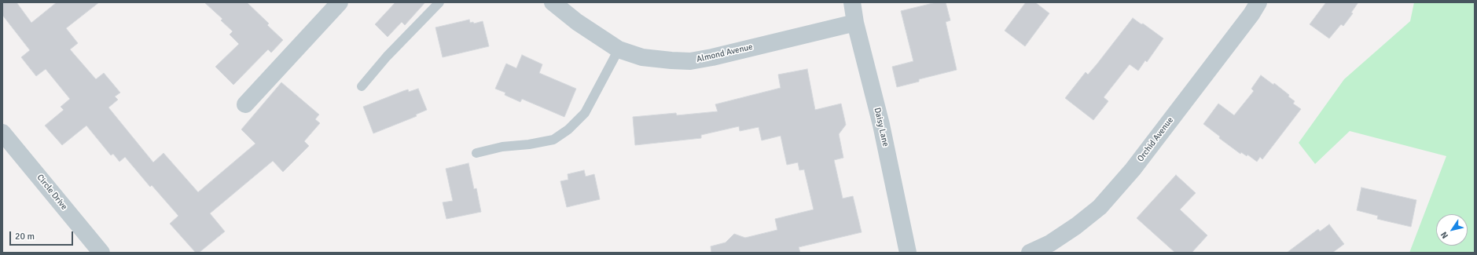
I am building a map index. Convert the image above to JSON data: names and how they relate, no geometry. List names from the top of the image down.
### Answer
{
  "streets": {
    "street": [
      "Almond Avenue",
      "Daisy Lane",
      "Orchid Avenue",
      "Circle Drive"
    ]
  },
  "crossings": [
    ["Almond Avenue", "Daisy Lane"]
  ],
  "scale_bar": "20 m",
  "north": "bottom left"
}
